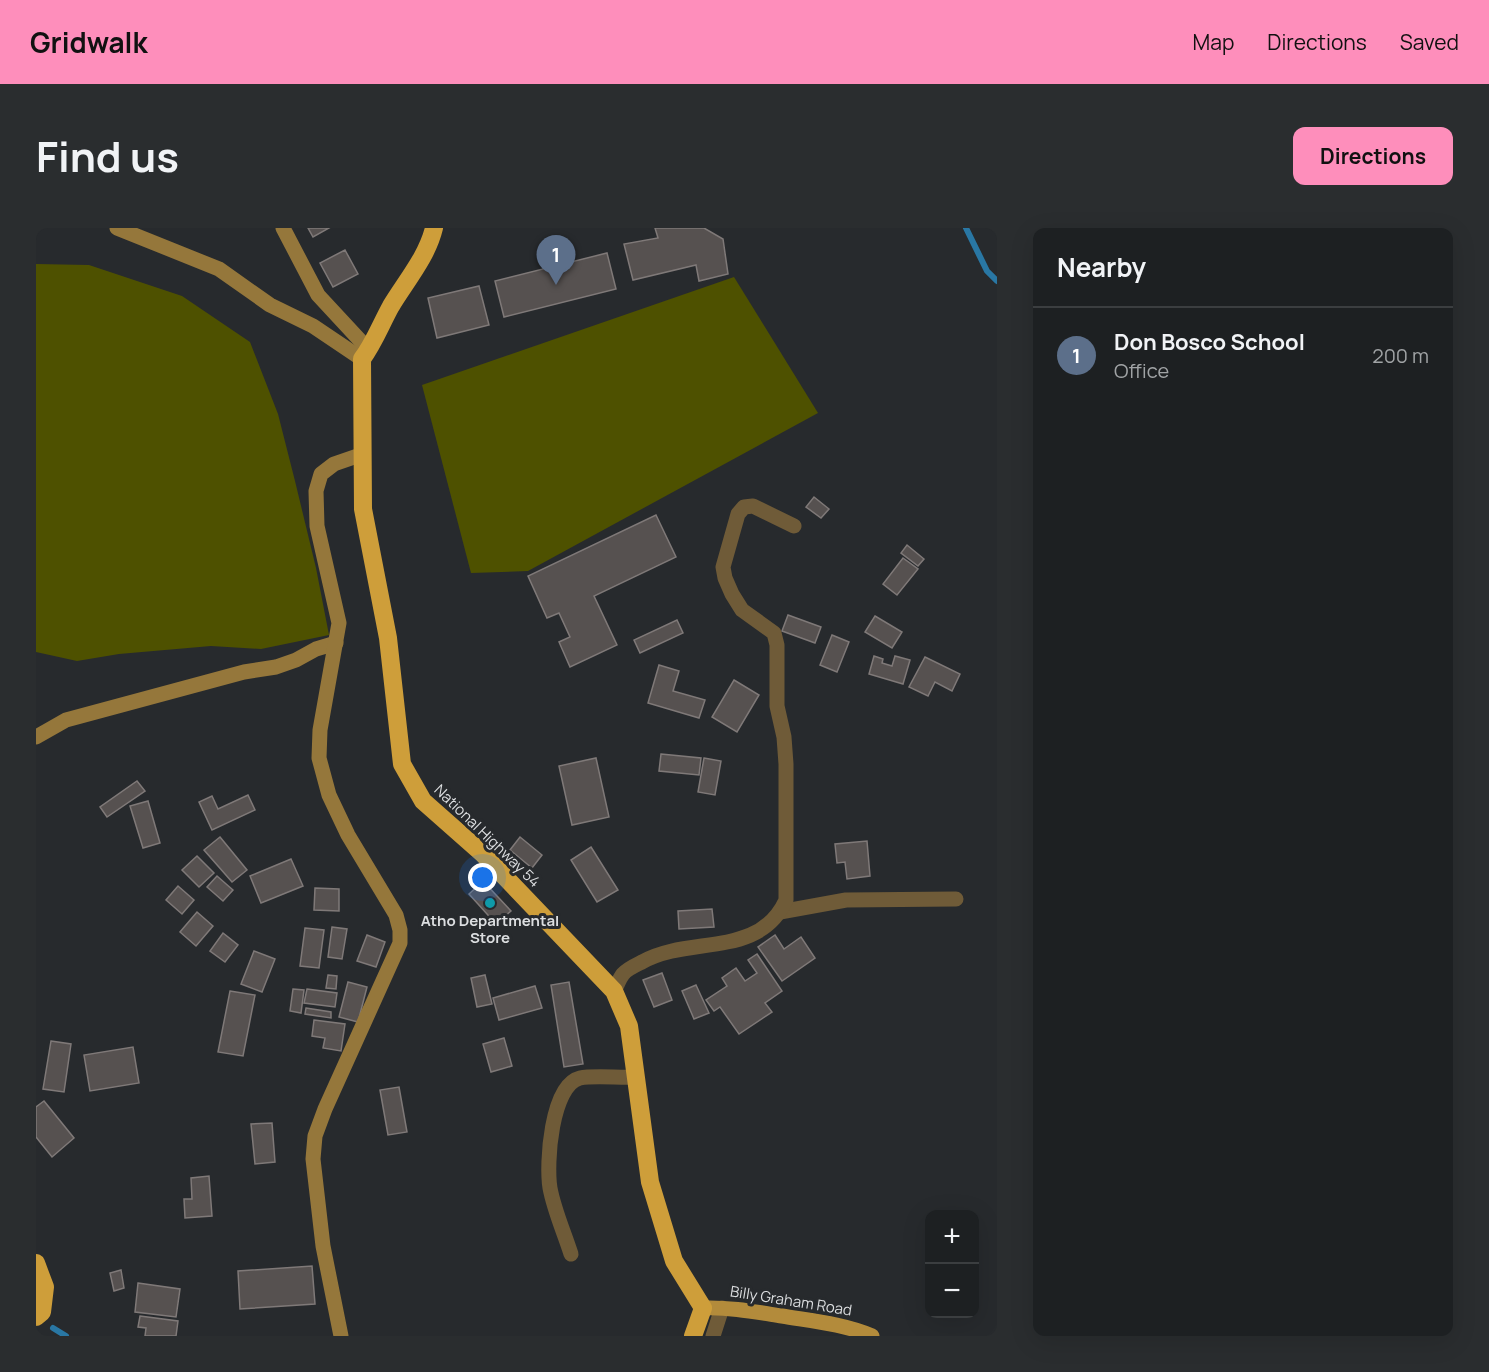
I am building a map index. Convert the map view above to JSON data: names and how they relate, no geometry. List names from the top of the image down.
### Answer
{
  "streets": {
    "highway": ["National Highway 54"],
    "main road": ["Billy Graham Road"]
  },
  "crossings": [
    ["National Highway 54", "Billy Graham Road"]
  ],
  "places": ["Atho Departmental Store"],
  "page": {
    "header": "Gridwalk",
    "nav": ["Map", "Directions", "Saved"],
    "title": "Find us",
    "buttons": "Directions",
    "heading": "Nearby",
    "pins": "1",
    "list": [
      {
        "mark": "1",
        "name": "Don Bosco School",
        "note": "Office",
        "value": "200 m"
      }
    ],
    "map_buttons": ["+", "−"]
  }
}
